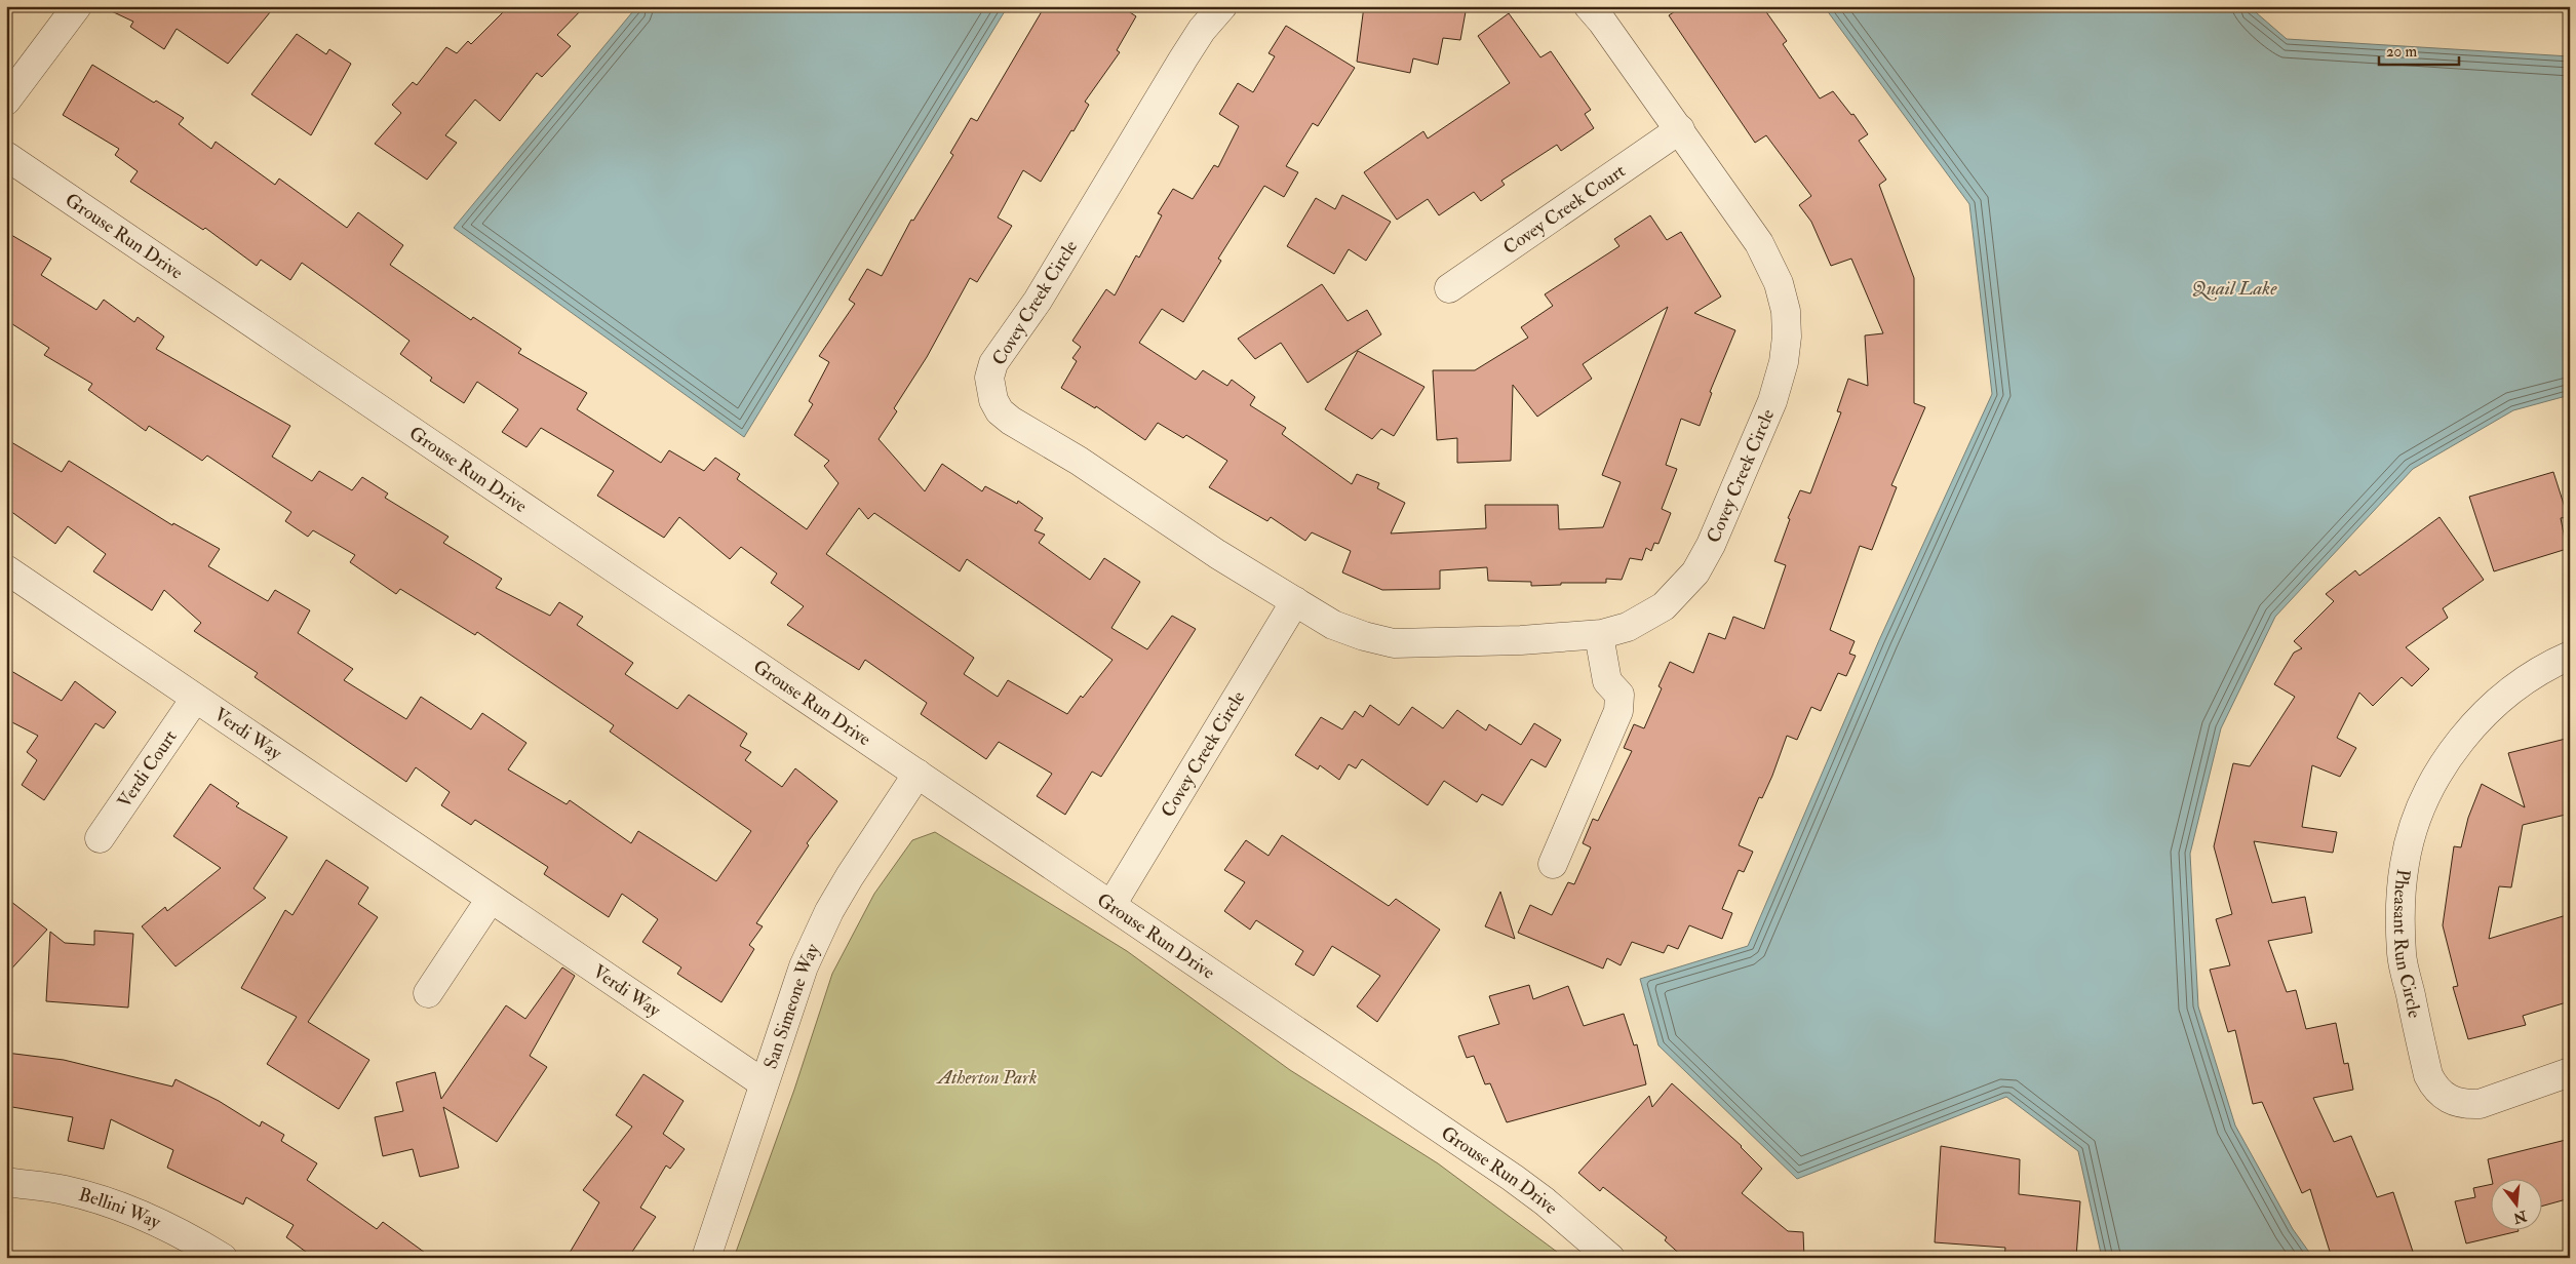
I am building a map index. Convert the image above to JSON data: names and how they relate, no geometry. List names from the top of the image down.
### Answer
{
  "streets": {
    "street": [
      "Covey Creek Court",
      "Grouse Run Drive",
      "Covey Creek Circle",
      "Verdi Way",
      "Verdi Court",
      "Pheasant Run Circle",
      "San Simeone Way",
      "Bellini Way"
    ]
  },
  "crossings": [
    ["Covey Creek Court", "Covey Creek Circle"],
    ["Grouse Run Drive", "Covey Creek Circle"],
    ["Grouse Run Drive", "San Simeone Way"],
    ["Verdi Way", "Verdi Court"],
    ["Verdi Way", "San Simeone Way"]
  ],
  "water": ["Quail Lake"],
  "parks": ["Atherton Park"],
  "scale_bar": "20 m",
  "north": "bottom"
}
